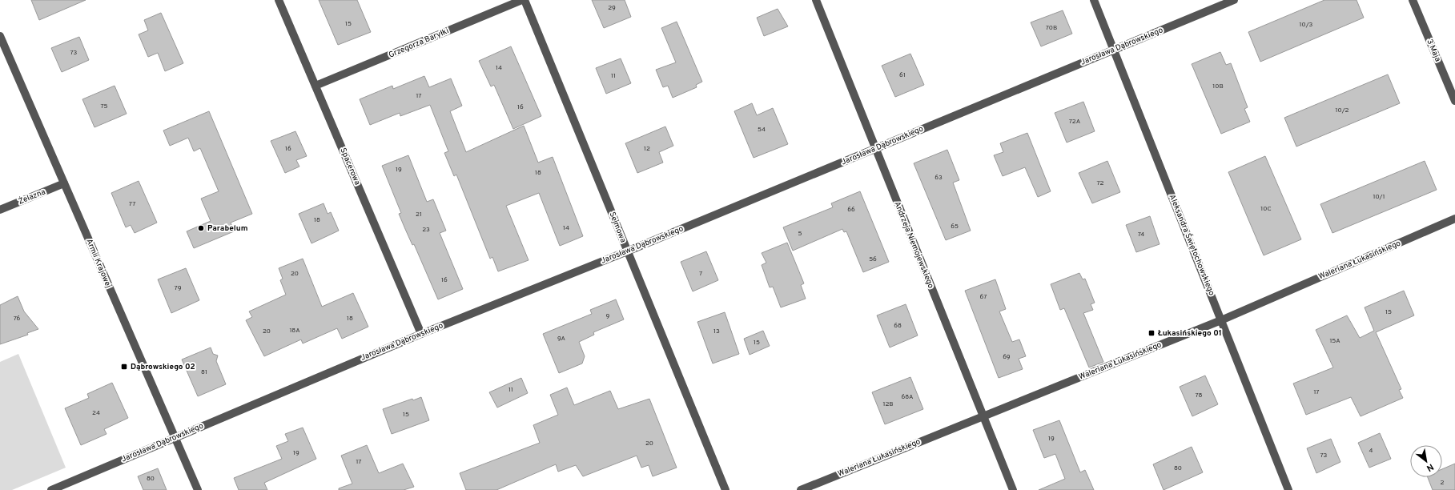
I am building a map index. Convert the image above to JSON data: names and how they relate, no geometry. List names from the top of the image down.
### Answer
{
  "streets": {
    "street": [
      "Grzegorza Baryłki",
      "Jarosława Dąbrowskiego",
      "3 Maja",
      "Spacerowa",
      "Żelazna",
      "Sejmowa",
      "Andrzeja Niemojewskiego",
      "Aleksandra Świętochowskiego",
      "Waleriana Łukasińskiego",
      "Armii Krajowej"
    ]
  },
  "crossings": [
    ["Grzegorza Baryłki", "Spacerowa"],
    ["Jarosława Dąbrowskiego", "Spacerowa"],
    ["Jarosława Dąbrowskiego", "Sejmowa"],
    ["Jarosława Dąbrowskiego", "Andrzeja Niemojewskiego"],
    ["Jarosława Dąbrowskiego", "Aleksandra Świętochowskiego"],
    ["Jarosława Dąbrowskiego", "Armii Krajowej"],
    ["Żelazna", "Armii Krajowej"],
    ["Andrzeja Niemojewskiego", "Waleriana Łukasińskiego"],
    ["Aleksandra Świętochowskiego", "Waleriana Łukasińskiego"]
  ],
  "places": {
    "other": ["Parabelum"],
    "transit": ["Łukasińskiego 01", "Dąbrowskiego 02"]
  },
  "house_numbers": [
    "29",
    "15",
    "10/3",
    "70B",
    "73",
    "14",
    "61",
    "11",
    "10B",
    "17",
    "75",
    "16",
    "10/2",
    "72A",
    "54",
    "16",
    "12",
    "19",
    "18",
    "63",
    "72",
    "10/1",
    "77",
    "10C",
    "66",
    "21",
    "18",
    "65",
    "14",
    "23",
    "5",
    "74",
    "56",
    "20",
    "7",
    "16",
    "79",
    "67",
    "15",
    "9",
    "76",
    "18",
    "68",
    "18A",
    "20",
    "13",
    "9A",
    "15A",
    "15",
    "69",
    "81",
    "11",
    "17",
    "78",
    "68A",
    "12B",
    "24",
    "15",
    "19",
    "20",
    "4",
    "19",
    "73",
    "17",
    "80",
    "80",
    "2"
  ],
  "north": "bottom right"
}
